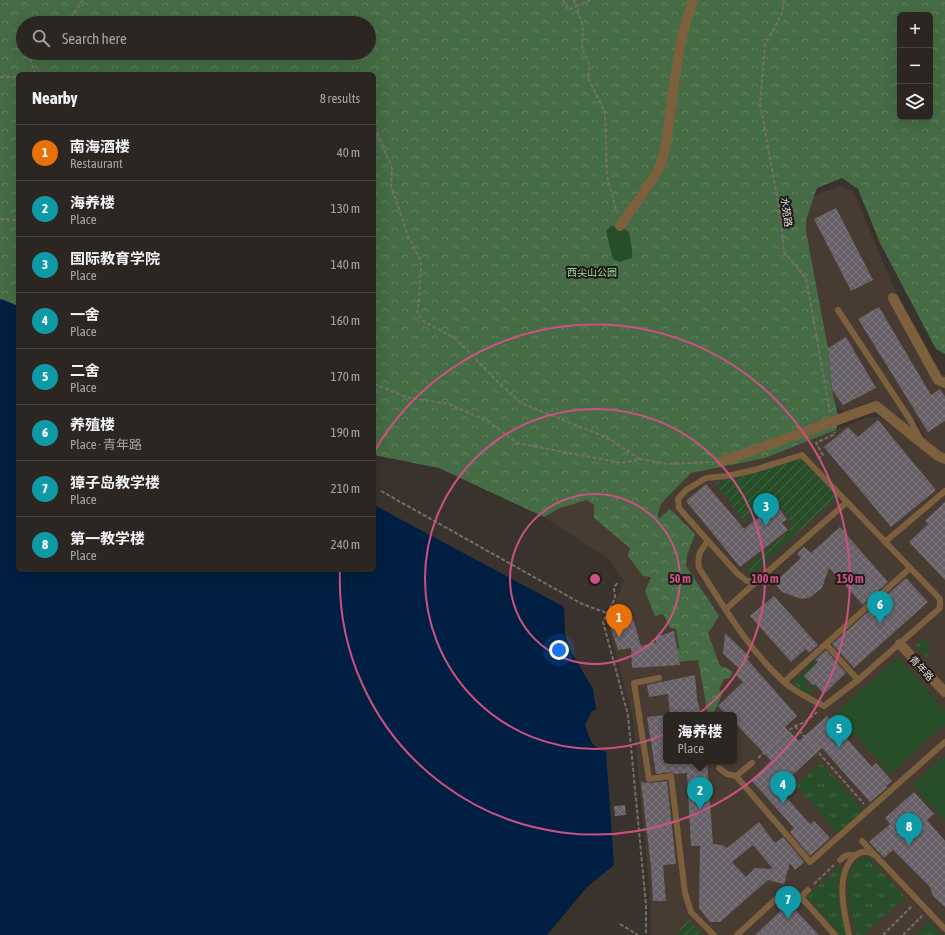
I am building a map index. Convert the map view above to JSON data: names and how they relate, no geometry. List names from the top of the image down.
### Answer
{
  "streets": {
    "street": ["青年路"],
    "path": ["水苑路"]
  },
  "parks": ["西尖山公园"],
  "page": {
    "map_buttons": ["+", "−"],
    "search": "Search here",
    "heading": ["Nearby", "8 results"],
    "list": [
      {
        "mark": "1",
        "name": "南海酒楼",
        "note": "Restaurant",
        "value": "40 m"
      },
      {
        "mark": "2",
        "name": "海养楼",
        "note": "Place",
        "value": "130 m"
      },
      {
        "mark": "3",
        "name": "国际教育学院",
        "note": "Place",
        "value": "140 m"
      },
      {
        "mark": "4",
        "name": "一舍",
        "note": "Place",
        "value": "160 m"
      },
      {
        "mark": "5",
        "name": "二舍",
        "note": "Place",
        "value": "170 m"
      },
      {
        "mark": "6",
        "name": "养殖楼",
        "note": "Place · 青年路",
        "value": "190 m"
      },
      {
        "mark": "7",
        "name": "獐子岛教学楼",
        "note": "Place",
        "value": "210 m"
      },
      {
        "mark": "8",
        "name": "第一教学楼",
        "note": "Place",
        "value": "240 m"
      }
    ],
    "pins": [
      "3",
      "6",
      "1",
      "5",
      "4",
      "2",
      "8",
      "7"
    ],
    "popup": ["海养楼", "Place"]
  },
  "rings": ["50 m", "100 m", "150 m"]
}
